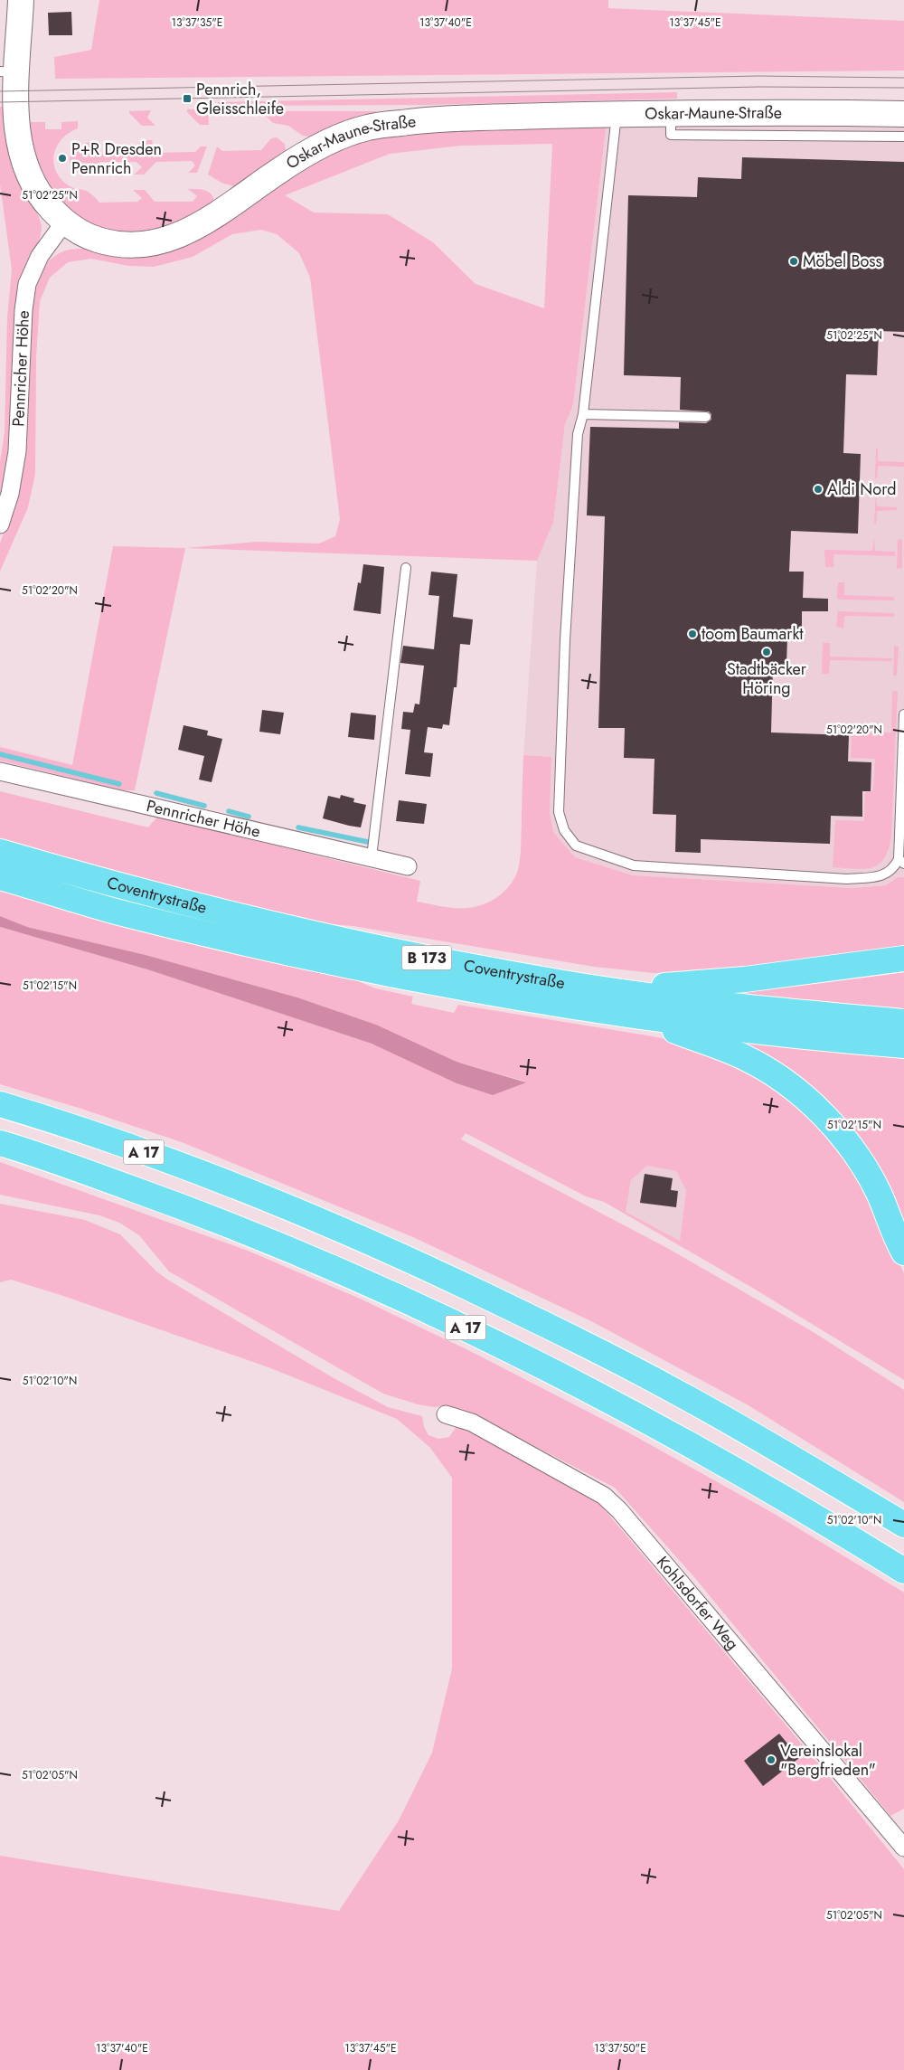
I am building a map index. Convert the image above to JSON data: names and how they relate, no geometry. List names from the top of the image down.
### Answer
{
  "streets": {
    "highway": ["Coventrystraße", "B 173", "A 17"],
    "street": ["Oskar-Maune-Straße", "Pennricher Höhe", "Kohlsdorfer Weg"]
  },
  "crossings": [
    ["Oskar-Maune-Straße", "Pennricher Höhe"]
  ],
  "places": {
    "transit": ["Pennrich, Gleisschleife"],
    "other": [
      "P+R Dresden Pennrich",
      "Möbel Boss",
      "Aldi Nord",
      "toom Baumarkt",
      "Stadtbäcker Höring",
      "Vereinslokal \"Bergfrieden\""
    ]
  },
  "coordinates": [
    "13°37'35\"E",
    "13°37'40\"E",
    "13°37'45\"E",
    "51°02'25\"N",
    "51°02'20\"N",
    "51°02'15\"N",
    "51°02'10\"N",
    "51°02'05\"N",
    "13°37'50\"E"
  ]
}
